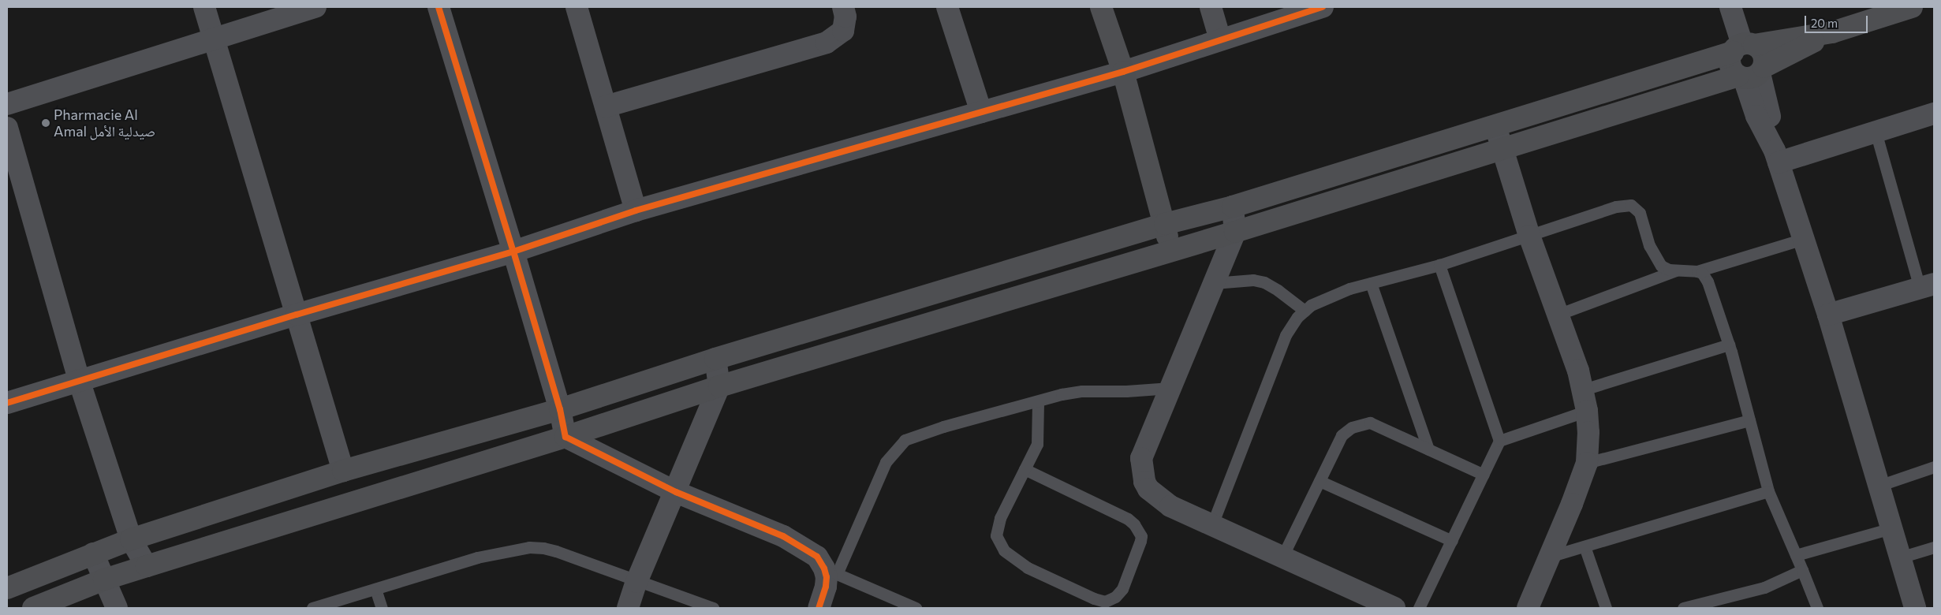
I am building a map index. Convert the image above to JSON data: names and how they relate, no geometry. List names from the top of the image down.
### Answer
{
  "places": ["Pharmacie Al Amal صيدلية الأمل"],
  "scale_bar": "20 m"
}
